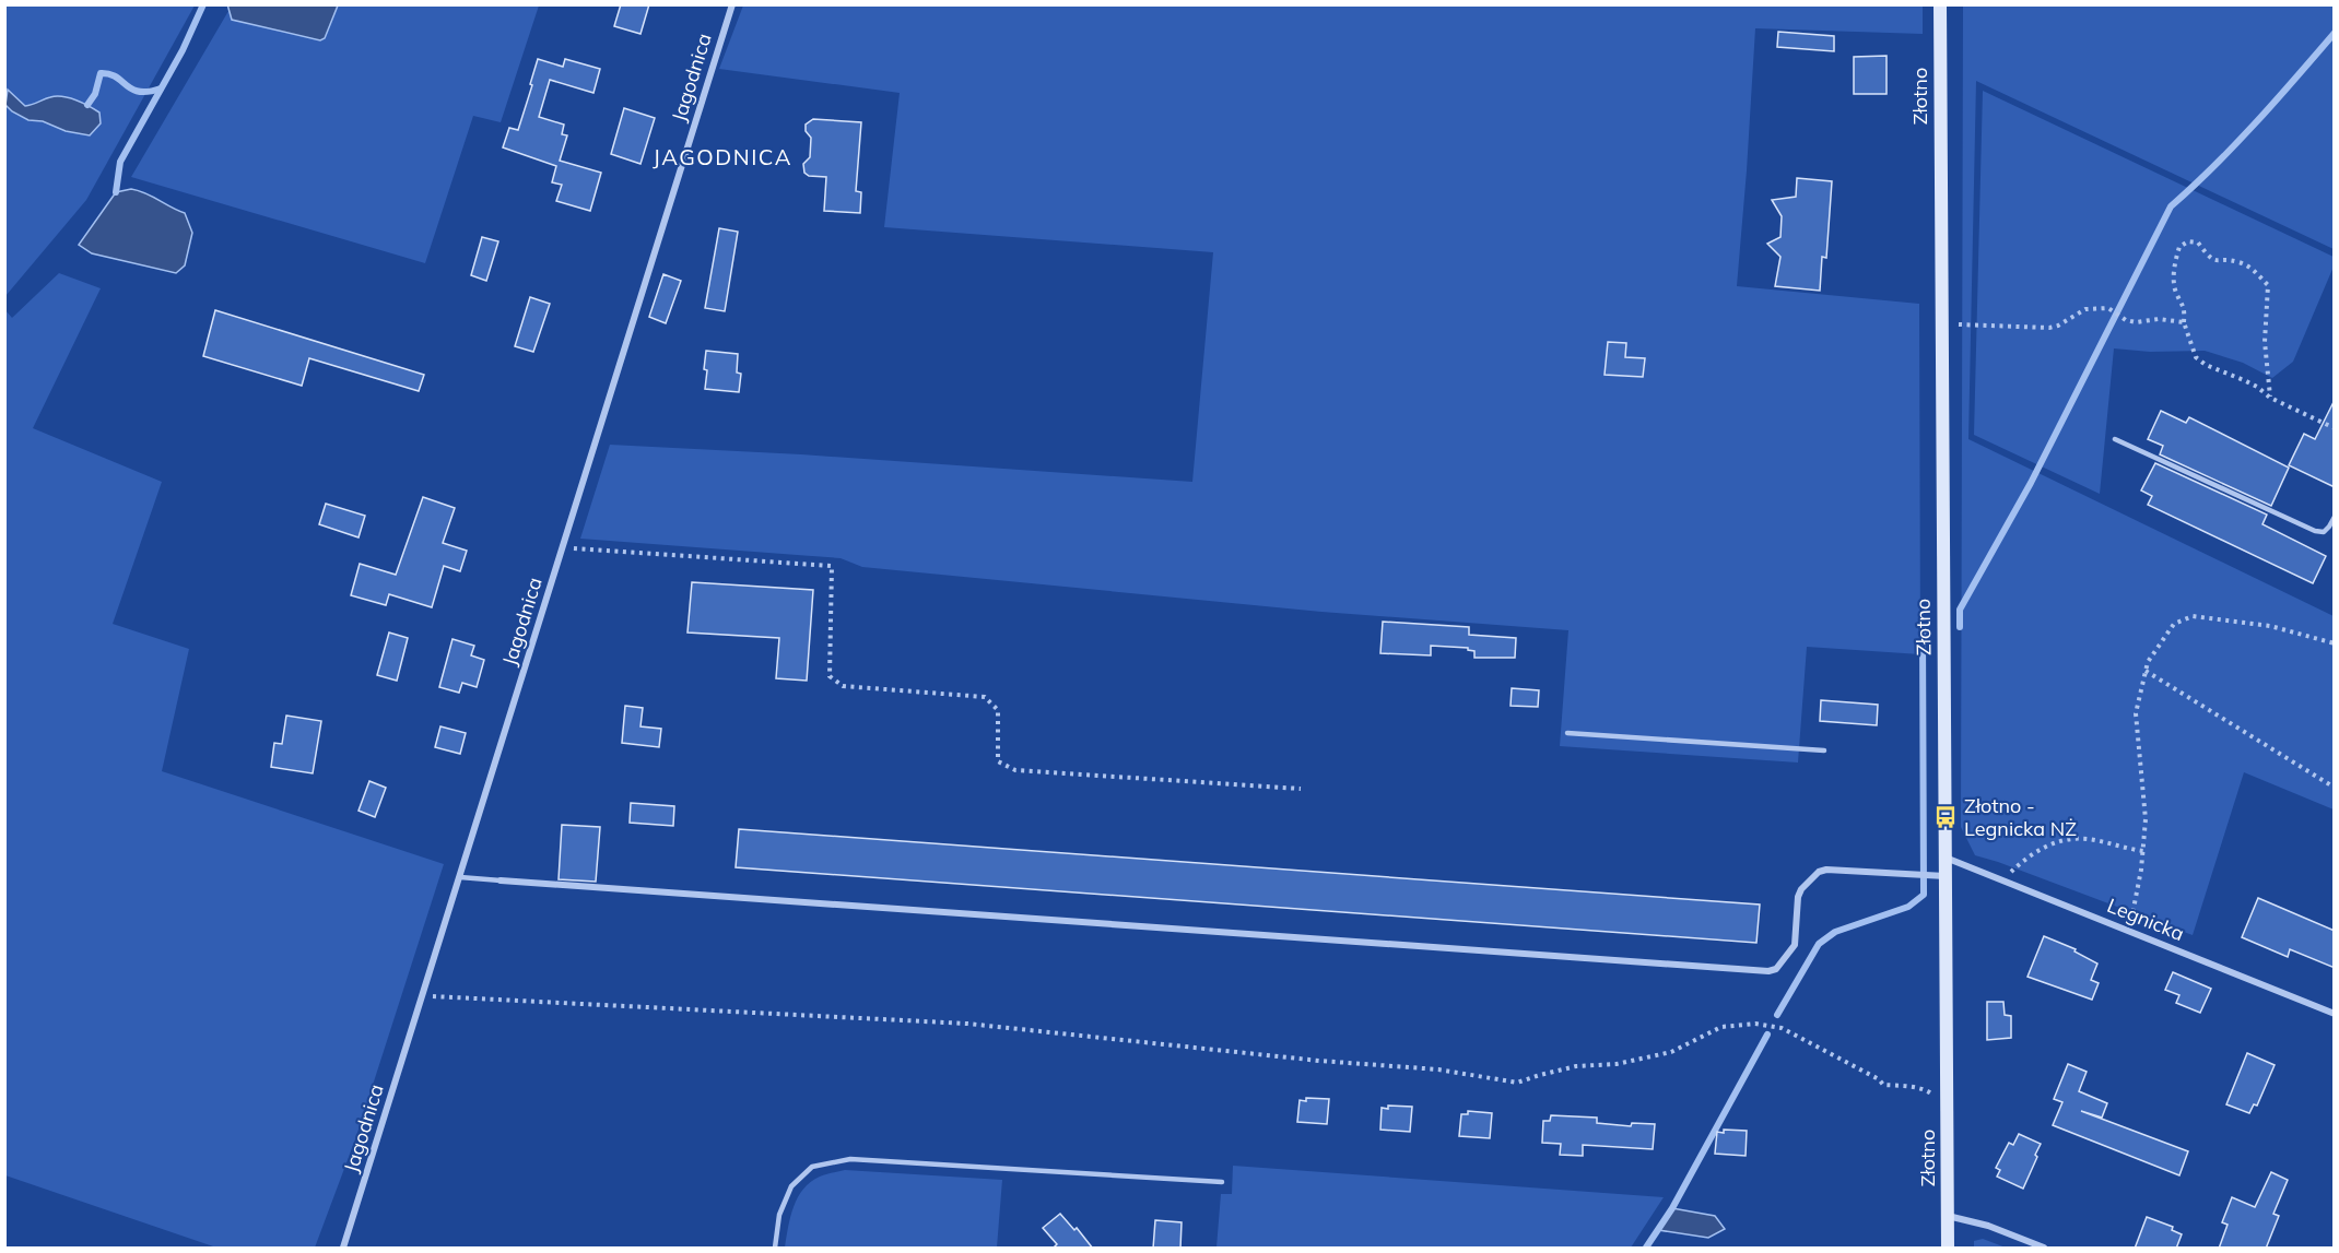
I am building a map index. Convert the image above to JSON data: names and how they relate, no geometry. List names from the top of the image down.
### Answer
{
  "streets": {
    "street": ["Jagodnica", "Złotno", "Legnicka"]
  },
  "crossings": [
    ["Złotno", "Legnicka"]
  ],
  "districts": ["JAGODNICA"],
  "places": {
    "bus stop": ["Złotno - Legnicka NŻ"]
  }
}
